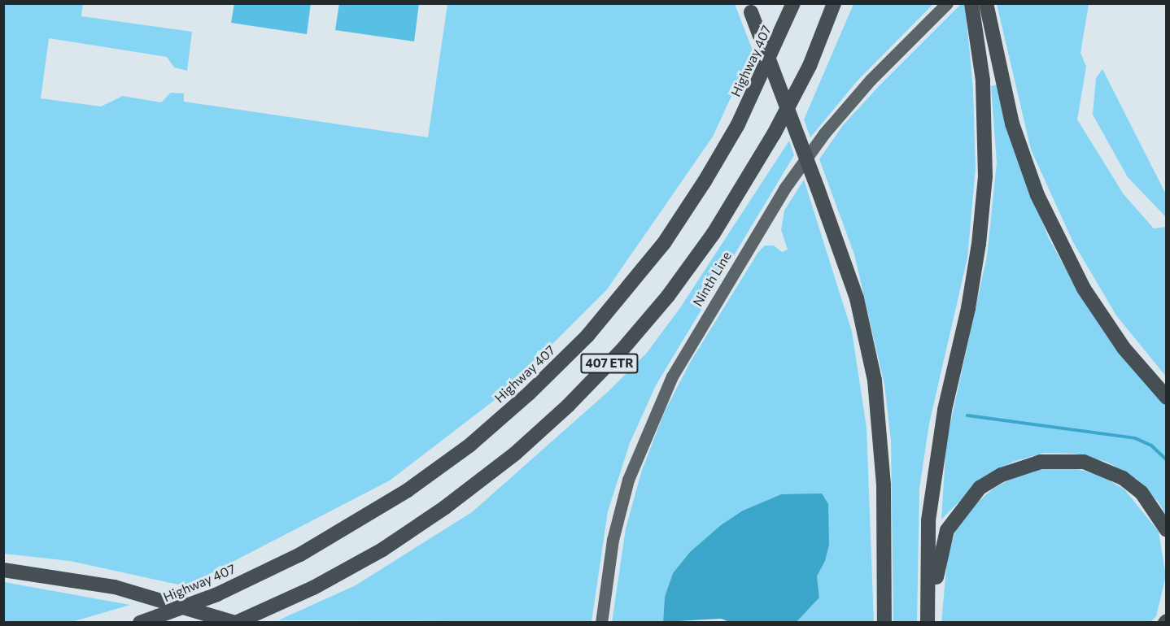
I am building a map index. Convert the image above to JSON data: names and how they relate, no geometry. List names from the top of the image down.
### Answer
{
  "streets": {
    "highway": ["Highway 407", "407 ETR"],
    "main road": ["Ninth Line"]
  }
}
